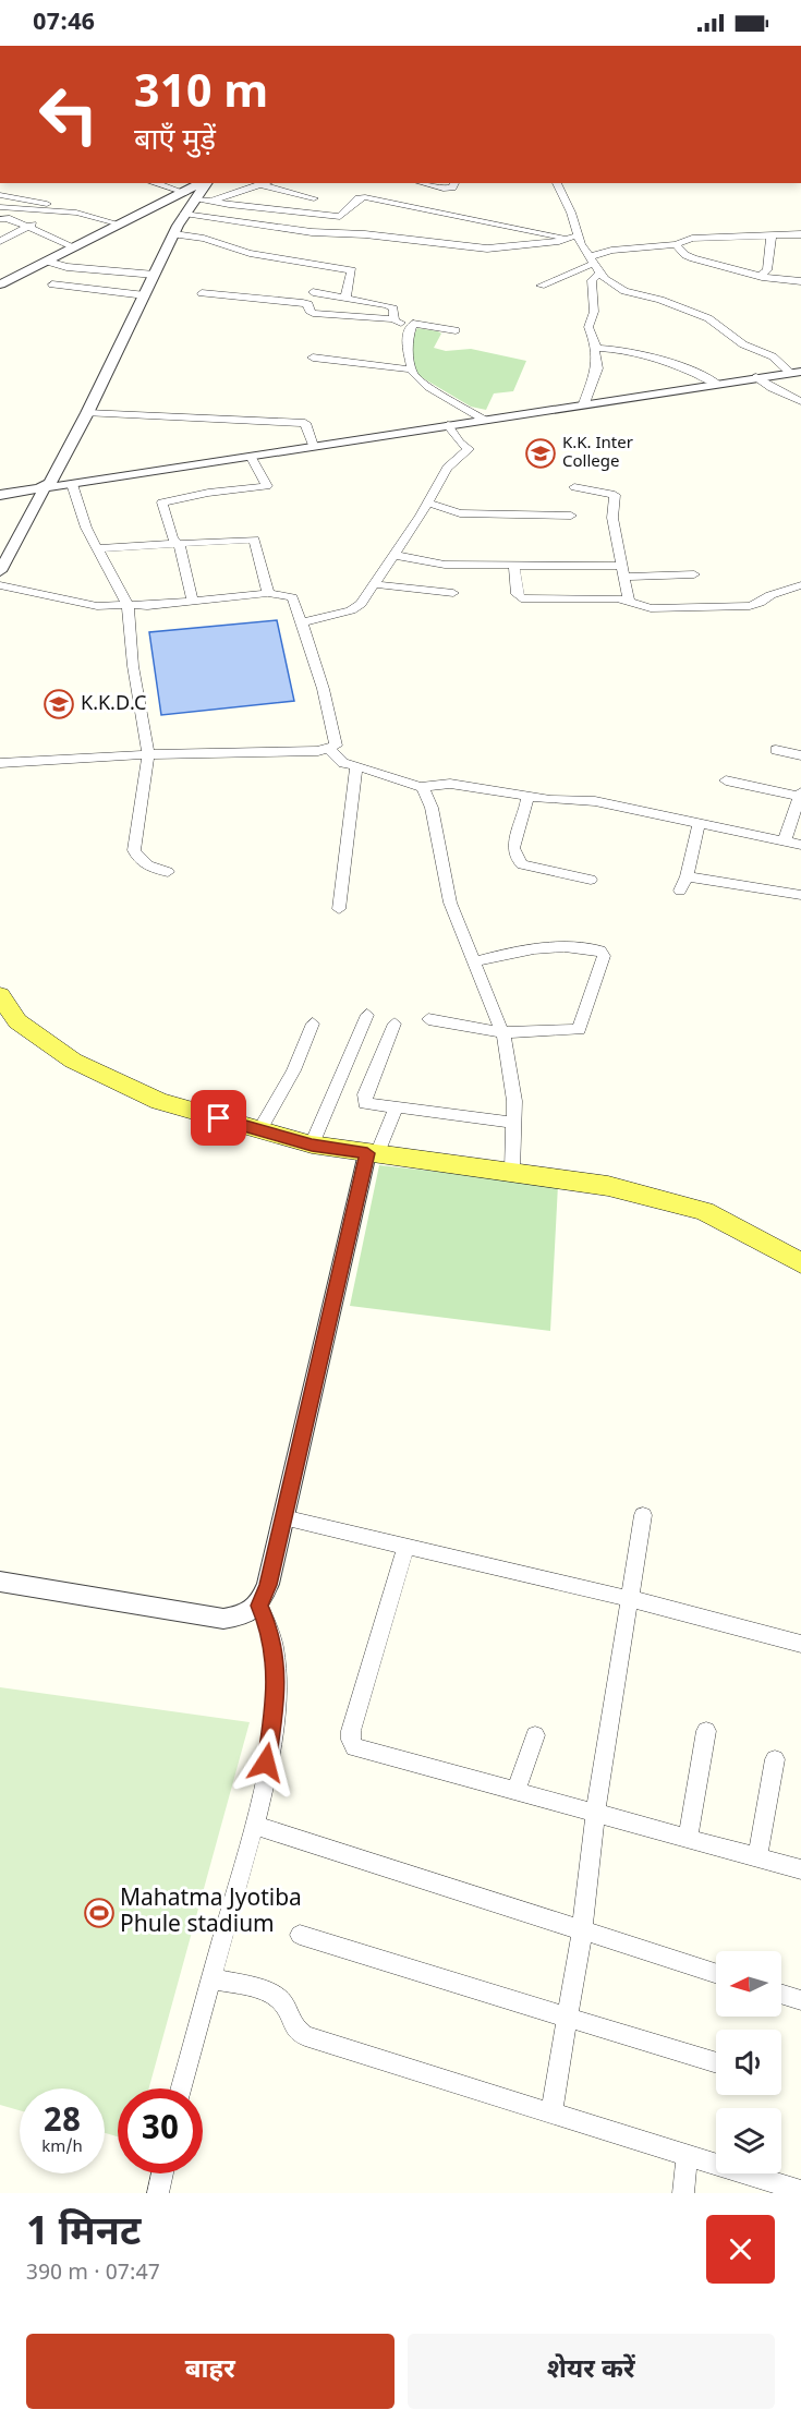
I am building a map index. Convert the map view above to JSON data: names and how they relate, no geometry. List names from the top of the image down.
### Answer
{
  "places": {
    "school or university": ["K.K. Inter College", "K.K.D.C"],
    "sports": ["Mahatma Jyotiba Phule stadium"]
  },
  "north": "left",
  "page": {
    "status": "07:46",
    "turn": ["310 m", "बाएँ मुड़ें"],
    "speed": "28 km/h",
    "limit": "30",
    "heading": ["1 मिनट", "390 m · 07:47"],
    "buttons": ["बाहर", "शेयर करें"]
  }
}
